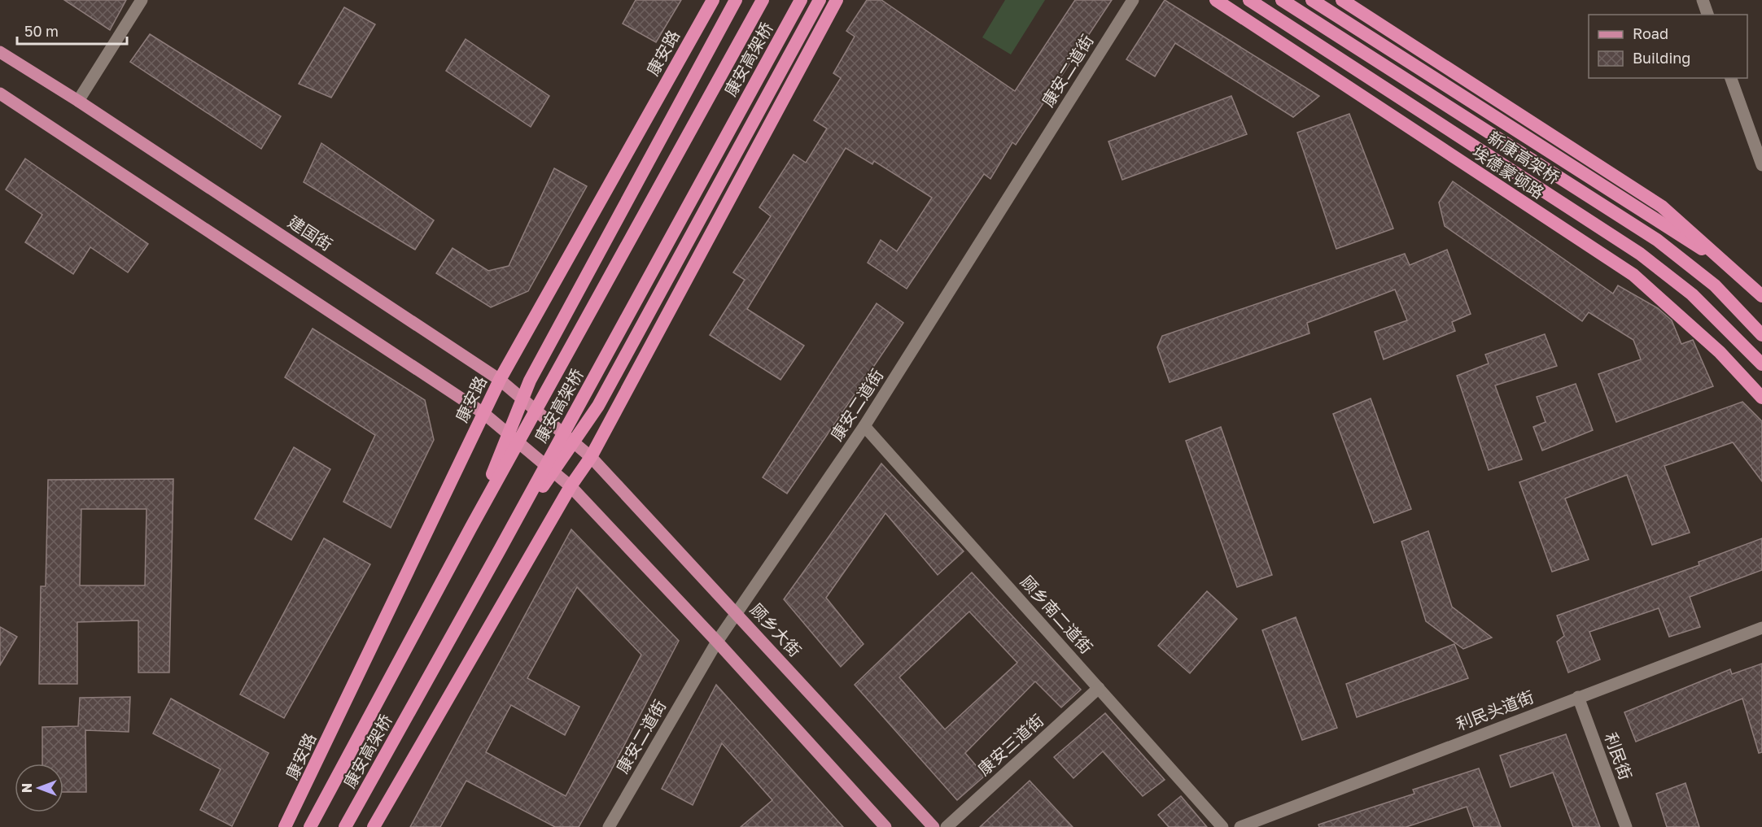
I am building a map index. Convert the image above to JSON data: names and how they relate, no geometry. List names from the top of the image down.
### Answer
{
  "streets": {
    "highway": [
      "康安路",
      "康安高架桥",
      "新康高架桥",
      "埃德蒙顿路"
    ],
    "main road": ["建国街", "顾乡大街"],
    "street": [
      "康安二道街",
      "顾乡南二道街",
      "利民头道街",
      "康安三道街",
      "利民街"
    ]
  },
  "crossings": [
    ["康安路", "建国街"],
    ["康安二道街", "顾乡南二道街"],
    ["康安二道街", "顾乡大街"],
    ["建国街", "顾乡大街"],
    ["顾乡南二道街", "康安三道街"],
    ["利民头道街", "利民街"]
  ],
  "legend": ["Road", "Building"],
  "scale_bar": "50 m",
  "north": "left"
}
